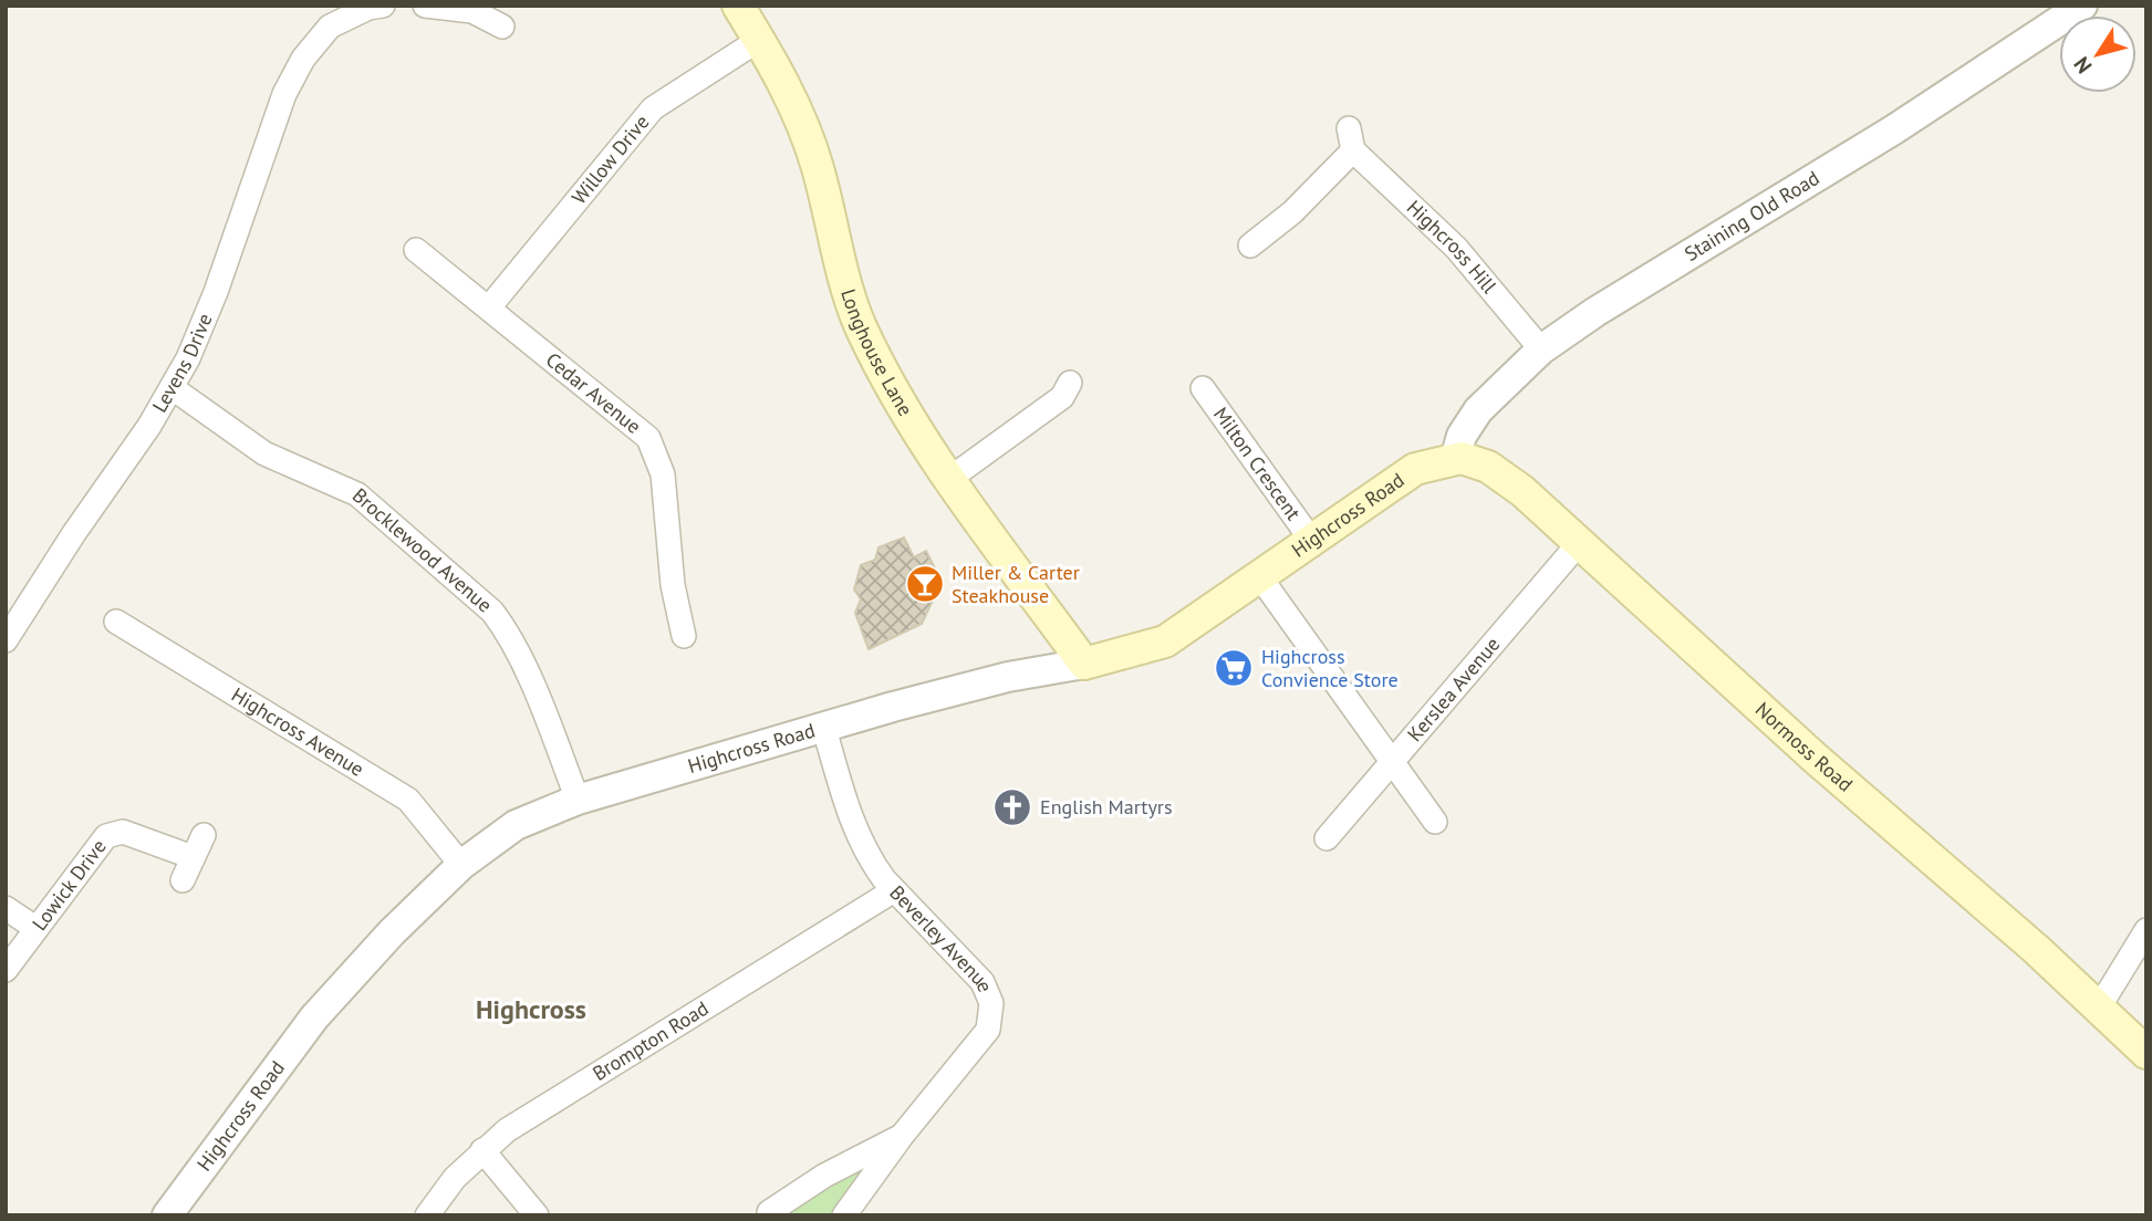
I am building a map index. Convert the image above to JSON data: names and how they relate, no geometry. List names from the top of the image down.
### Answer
{
  "streets": {
    "main road": ["Longhouse Lane", "Highcross Road", "Normoss Road"],
    "street": [
      "Willow Drive",
      "Staining Old Road",
      "Highcross Hill",
      "Levens Drive",
      "Cedar Avenue",
      "Milton Crescent",
      "Brocklewood Avenue",
      "Kerslea Avenue",
      "Highcross Avenue",
      "Lowick Drive",
      "Beverley Avenue",
      "Brompton Road"
    ]
  },
  "crossings": [
    ["Willow Drive", "Longhouse Lane"],
    ["Willow Drive", "Cedar Avenue"],
    ["Staining Old Road", "Highcross Hill"],
    ["Staining Old Road", "Highcross Road"],
    ["Staining Old Road", "Normoss Road"],
    ["Longhouse Lane", "Highcross Road"],
    ["Levens Drive", "Brocklewood Avenue"],
    ["Milton Crescent", "Highcross Road"],
    ["Highcross Road", "Brocklewood Avenue"],
    ["Highcross Road", "Highcross Avenue"],
    ["Highcross Road", "Normoss Road"],
    ["Highcross Road", "Beverley Avenue"],
    ["Kerslea Avenue", "Normoss Road"],
    ["Beverley Avenue", "Brompton Road"]
  ],
  "districts": ["Highcross"],
  "places": {
    "bar": ["Miller & Carter Steakhouse"],
    "supermarket": ["Highcross Convience Store"],
    "church": ["English Martyrs"]
  },
  "north": "bottom left"
}
